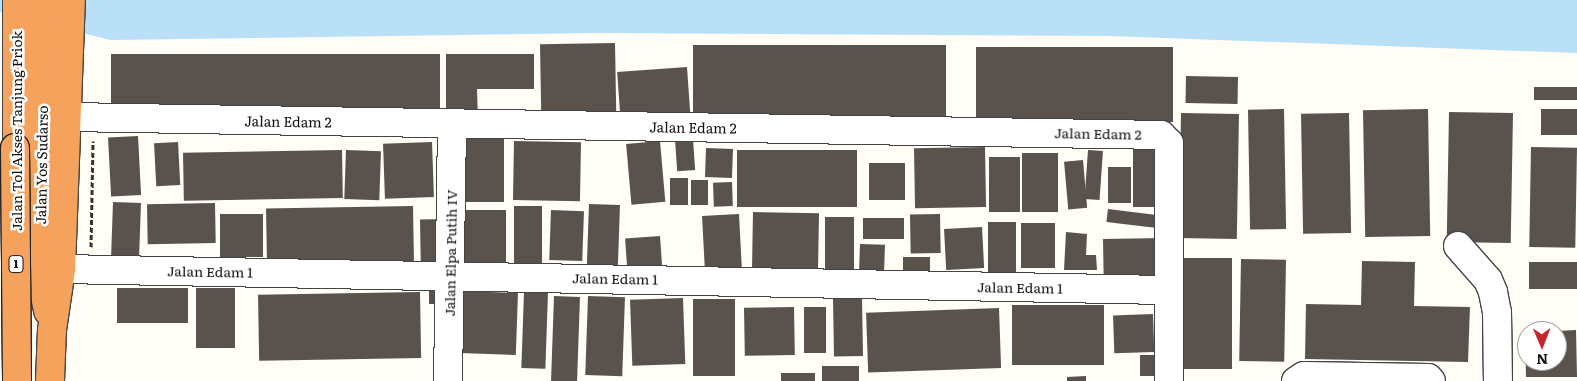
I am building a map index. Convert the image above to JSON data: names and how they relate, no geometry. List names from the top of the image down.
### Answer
{
  "streets": {
    "highway": ["Jalan Tol Akses Tanjung Priok", "Jalan Yos Sudarso", "1"],
    "street": ["Jalan Edam 2", "Jalan Elpa Putih IV", "Jalan Edam 1"]
  },
  "crossings": [
    ["Jalan Edam 2", "Jalan Yos Sudarso"],
    ["Jalan Edam 2", "Jalan Elpa Putih IV"],
    ["Jalan Edam 2", "Jalan Edam 1"],
    ["Jalan Yos Sudarso", "Jalan Edam 1"],
    ["Jalan Elpa Putih IV", "Jalan Edam 1"]
  ],
  "north": "bottom"
}
